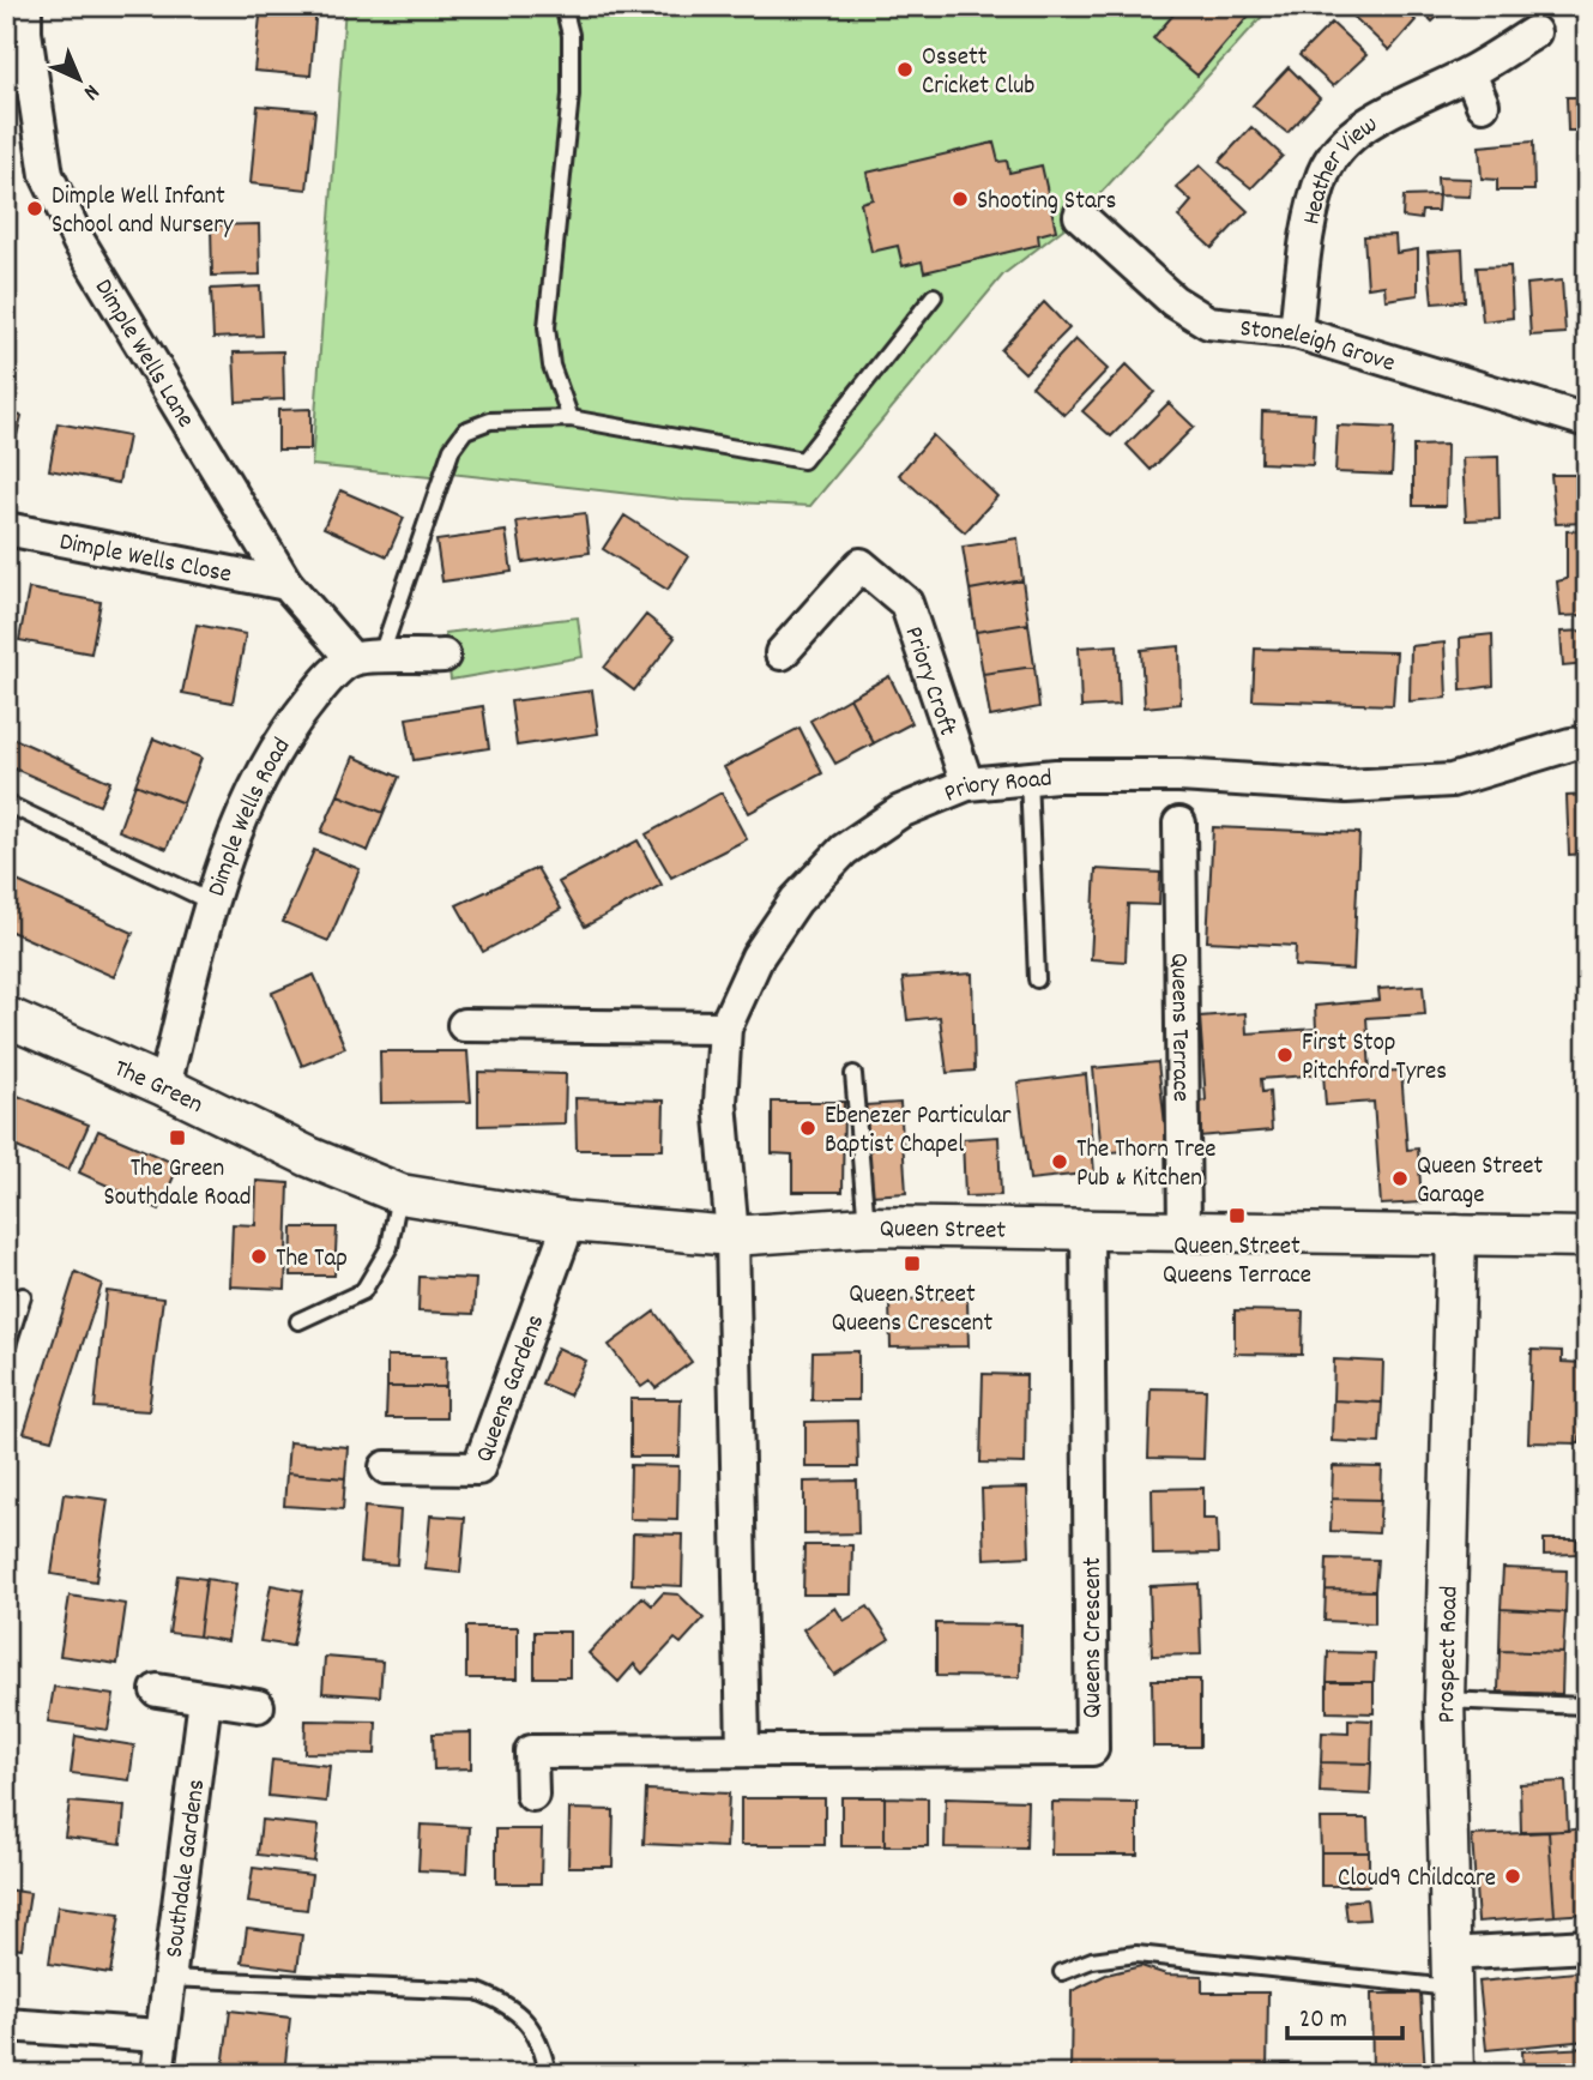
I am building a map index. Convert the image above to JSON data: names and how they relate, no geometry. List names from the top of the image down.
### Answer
{
  "streets": {
    "street": [
      "Heather View",
      "Stoneleigh Grove",
      "Dimple Wells Lane",
      "Dimple Wells Close",
      "Priory Croft",
      "Priory Road",
      "Dimple Wells Road",
      "Queens Terrace",
      "The Green",
      "Queen Street",
      "Queens Gardens",
      "Queens Crescent",
      "Prospect Road",
      "Southdale Gardens"
    ]
  },
  "crossings": [
    ["Heather View", "Stoneleigh Grove"],
    ["Dimple Wells Lane", "Dimple Wells Close"],
    ["Dimple Wells Lane", "Dimple Wells Road"],
    ["Priory Croft", "Priory Road"],
    ["Priory Road", "Queen Street"],
    ["Dimple Wells Road", "The Green"],
    ["Queens Terrace", "Queen Street"],
    ["The Green", "Queen Street"],
    ["Queen Street", "Queens Gardens"],
    ["Queen Street", "Queens Crescent"],
    ["Queen Street", "Prospect Road"]
  ],
  "places": {
    "other": [
      "Ossett Cricket Club",
      "Shooting Stars",
      "Dimple Well Infant School and Nursery",
      "First Stop Pitchford Tyres",
      "Ebenezer Particular Baptist Chapel",
      "The Thorn Tree Pub & Kitchen",
      "Queen Street Garage",
      "The Tap",
      "Cloud9 Childcare"
    ],
    "transit": ["The Green Southdale Road", "Queen Street Queens Terrace", "Queen Street Queens Crescent"]
  },
  "scale_bar": "20 m",
  "north": "bottom right"
}
